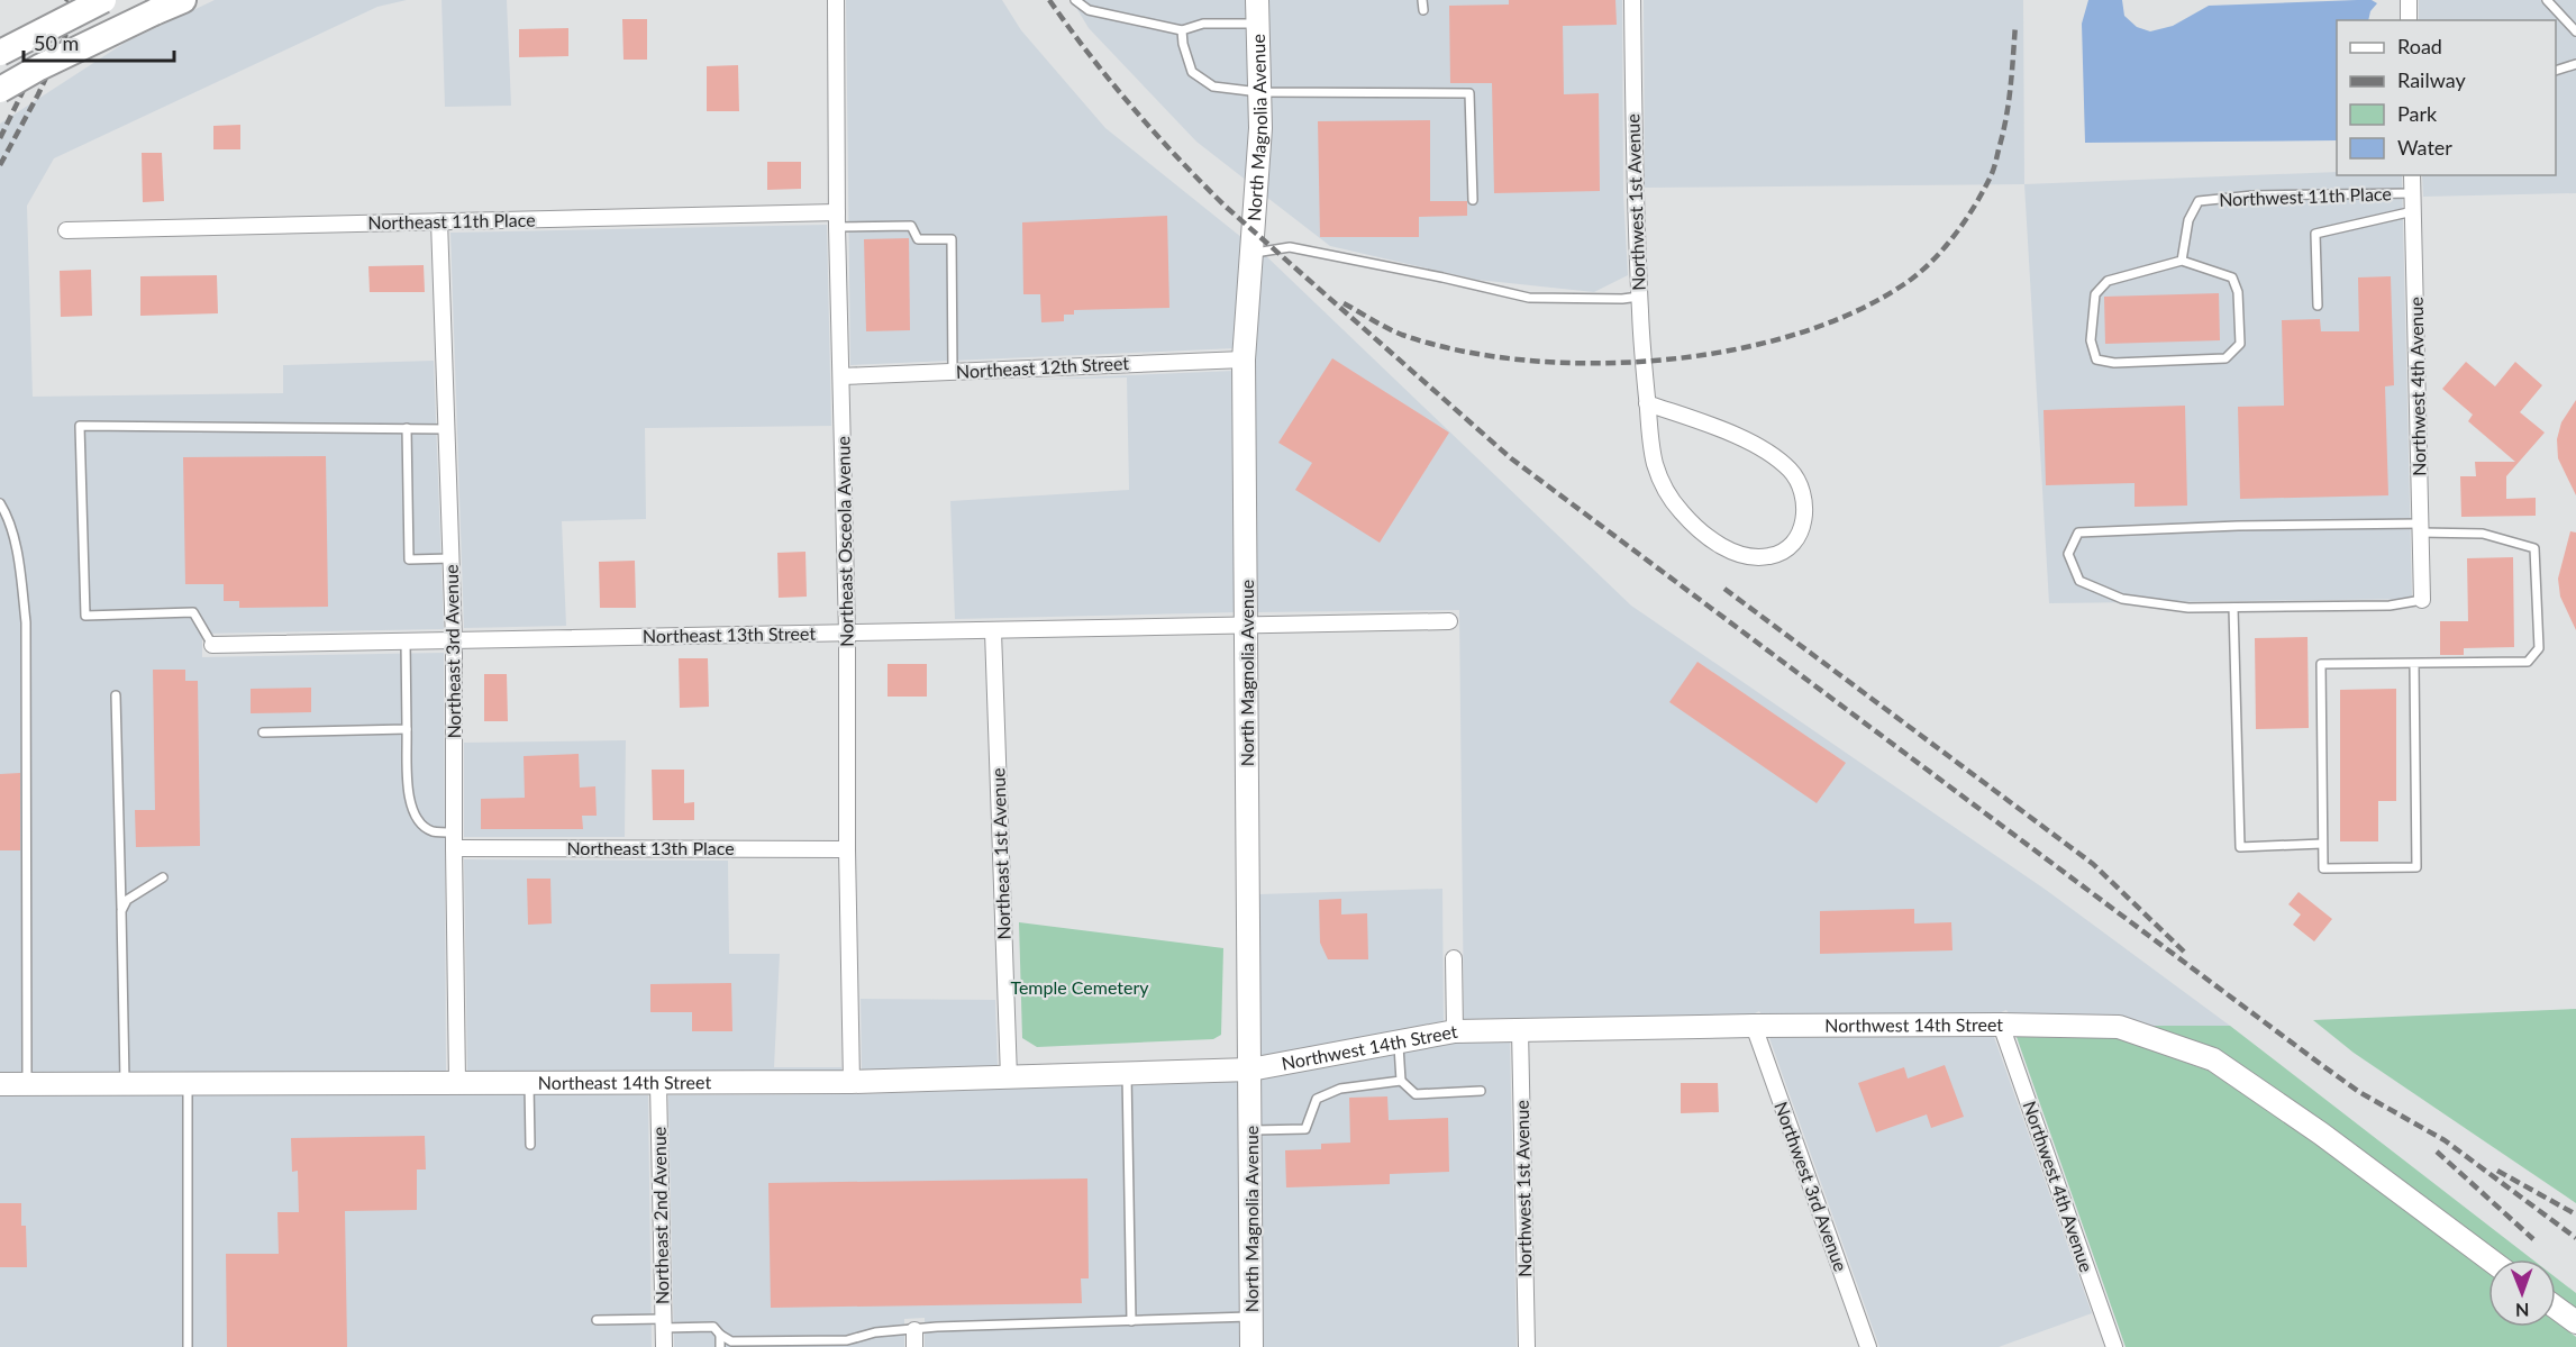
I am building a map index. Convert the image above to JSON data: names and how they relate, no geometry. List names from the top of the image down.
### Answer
{
  "streets": {
    "street": [
      "North Magnolia Avenue",
      "Northwest 1st Avenue",
      "Northeast 11th Place",
      "Northeast 12th Street",
      "Northwest 4th Avenue",
      "Northeast Osceola Avenue",
      "Northeast 13th Street",
      "Northeast 3rd Avenue",
      "Northeast 13th Place",
      "Northeast 1st Avenue",
      "Northwest 14th Street",
      "Northeast 14th Street",
      "Northwest 3rd Avenue",
      "Northeast 2nd Avenue"
    ],
    "lane": ["Northwest 11th Place"]
  },
  "crossings": [
    ["North Magnolia Avenue", "Northeast 12th Street"],
    ["North Magnolia Avenue", "Northeast 13th Street"],
    ["North Magnolia Avenue", "Northwest 14th Street"],
    ["North Magnolia Avenue", "Northeast 14th Street"],
    ["Northwest 11th Place", "Northwest 4th Avenue"],
    ["Northwest 1st Avenue", "Northwest 14th Street"],
    ["Northeast 11th Place", "Northeast Osceola Avenue"],
    ["Northeast 11th Place", "Northeast 3rd Avenue"],
    ["Northeast 12th Street", "Northeast Osceola Avenue"],
    ["Northwest 4th Avenue", "Northwest 14th Street"],
    ["Northeast Osceola Avenue", "Northeast 13th Street"],
    ["Northeast Osceola Avenue", "Northeast 13th Place"],
    ["Northeast Osceola Avenue", "Northeast 14th Street"],
    ["Northeast 13th Street", "Northeast 3rd Avenue"],
    ["Northeast 13th Street", "Northeast 1st Avenue"],
    ["Northeast 3rd Avenue", "Northeast 13th Place"],
    ["Northeast 3rd Avenue", "Northeast 14th Street"],
    ["Northeast 1st Avenue", "Northeast 14th Street"],
    ["Northwest 14th Street", "Northeast 14th Street"],
    ["Northwest 14th Street", "Northwest 3rd Avenue"],
    ["Northeast 14th Street", "Northeast 2nd Avenue"]
  ],
  "parks": ["Temple Cemetery"],
  "legend": [
    "Road",
    "Railway",
    "Park",
    "Water"
  ],
  "scale_bar": "50 m",
  "north": "bottom"
}
